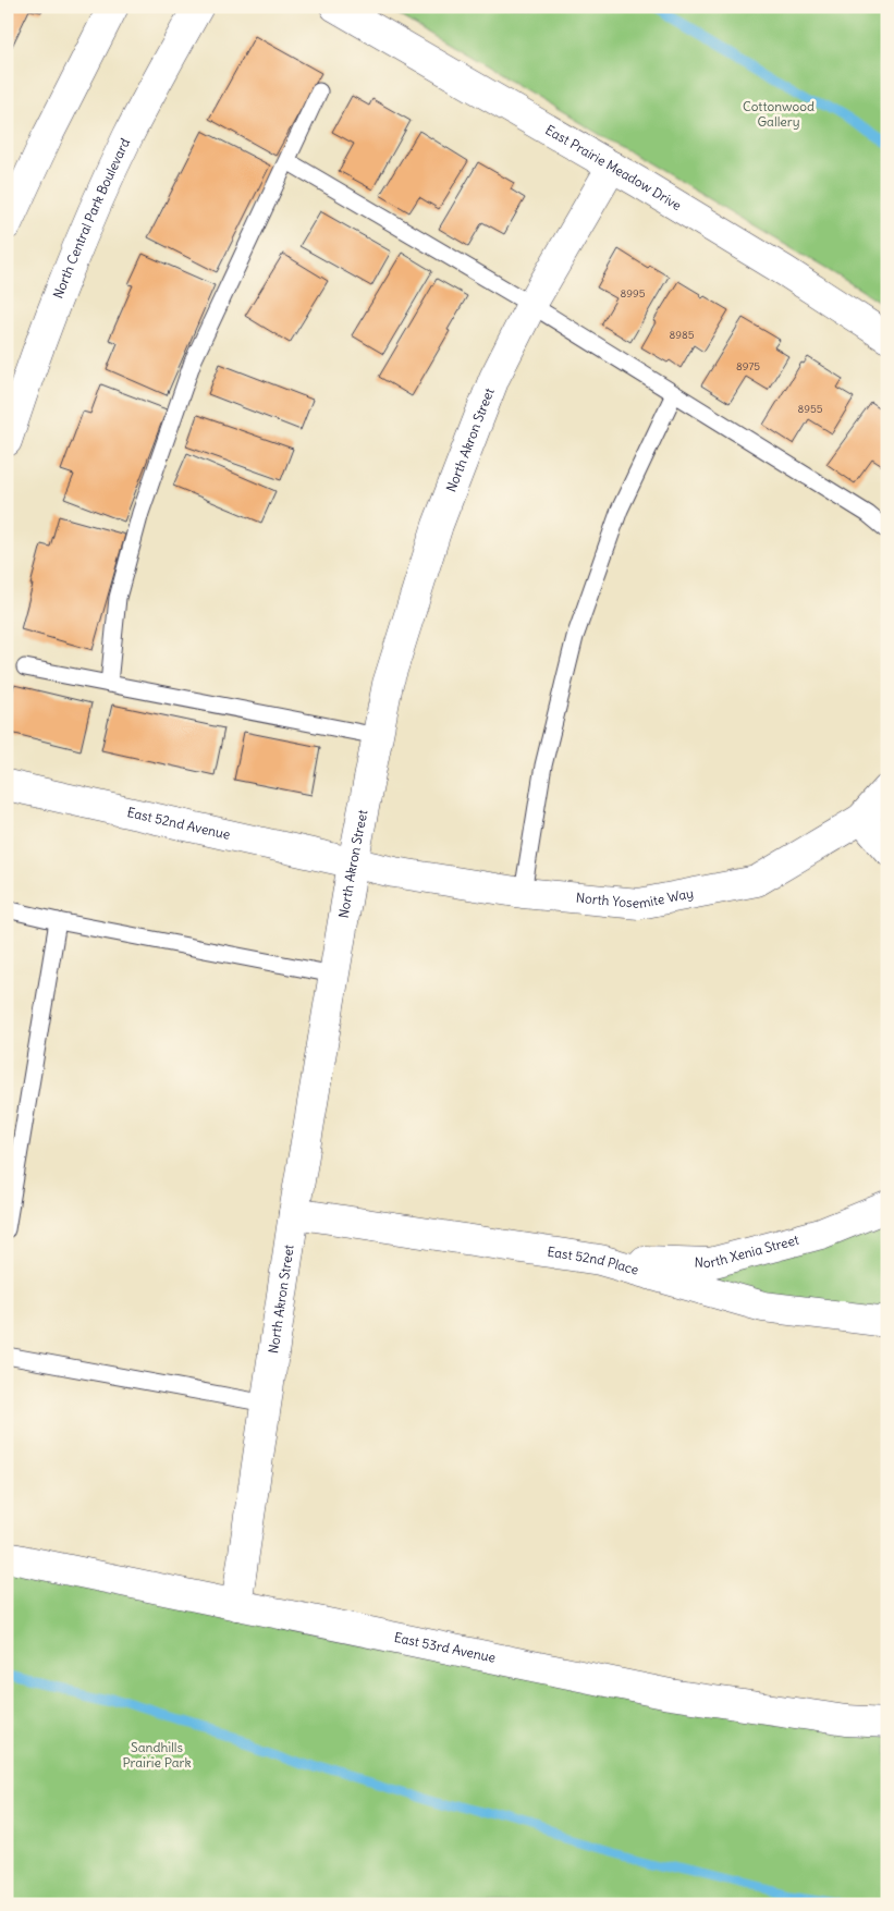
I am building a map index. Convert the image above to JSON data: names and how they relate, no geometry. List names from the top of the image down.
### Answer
{
  "streets": {
    "street": [
      "East Prairie Meadow Drive",
      "North Central Park Boulevard",
      "North Akron Street",
      "East 52nd Avenue",
      "North Yosemite Way",
      "North Xenia Street",
      "East 52nd Place",
      "East 53rd Avenue"
    ]
  },
  "crossings": [
    ["East Prairie Meadow Drive", "North Akron Street"],
    ["North Akron Street", "East 52nd Avenue"],
    ["North Akron Street", "North Yosemite Way"],
    ["North Akron Street", "East 52nd Place"],
    ["North Akron Street", "East 53rd Avenue"],
    ["East 52nd Avenue", "North Yosemite Way"],
    ["North Xenia Street", "East 52nd Place"]
  ],
  "parks": ["Cottonwood Gallery", "Sandhills Prairie Park"],
  "house_numbers": [
    "8995",
    "8985",
    "8975",
    "8955"
  ]
}
